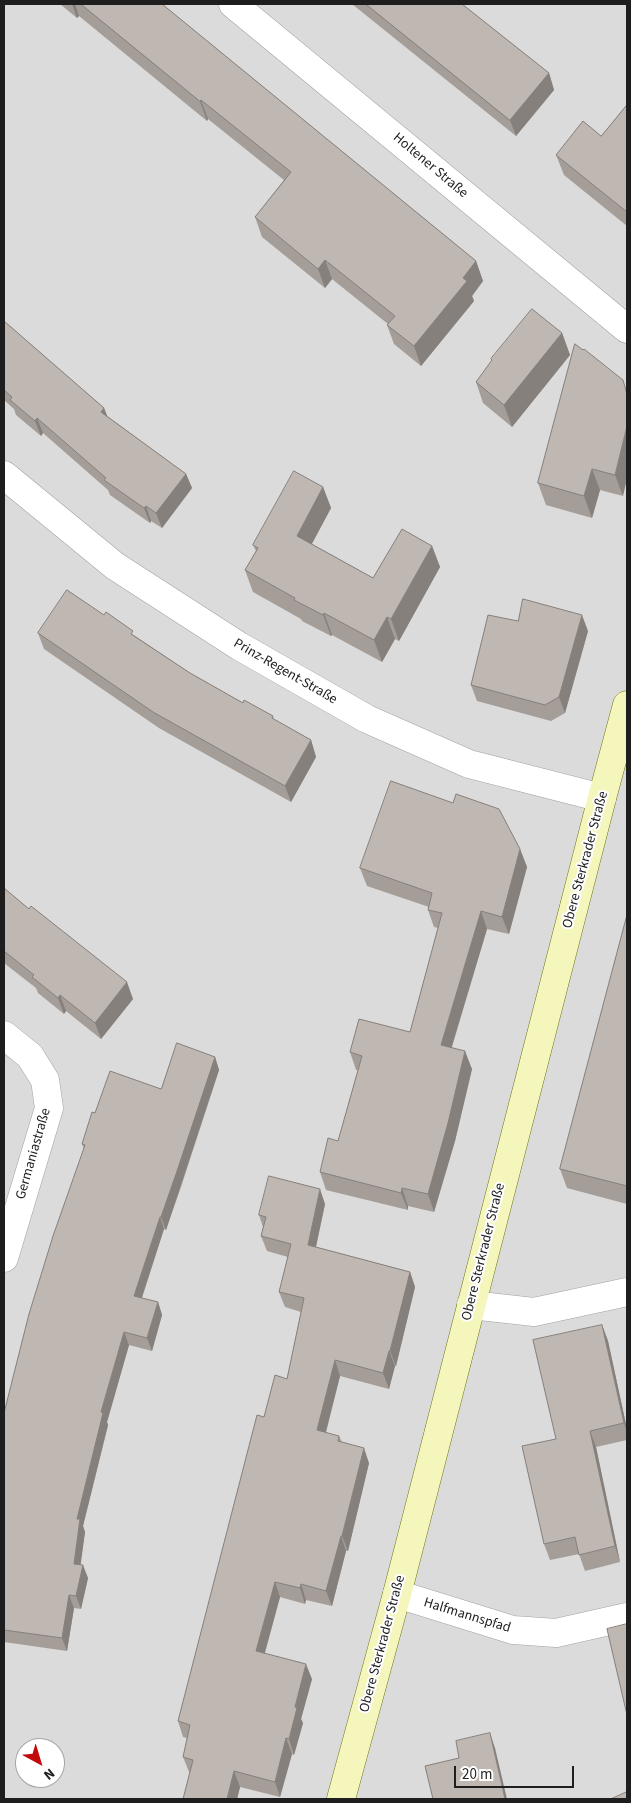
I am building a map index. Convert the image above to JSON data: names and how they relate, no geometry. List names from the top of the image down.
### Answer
{
  "streets": {
    "street": [
      "Holtener Straße",
      "Prinz-Regent-Straße",
      "Obere Sterkrader Straße",
      "Germaniastraße",
      "Halfmannspfad"
    ]
  },
  "crossings": [
    ["Prinz-Regent-Straße", "Obere Sterkrader Straße"],
    ["Obere Sterkrader Straße", "Halfmannspfad"]
  ],
  "scale_bar": "20 m",
  "north": "bottom right"
}
